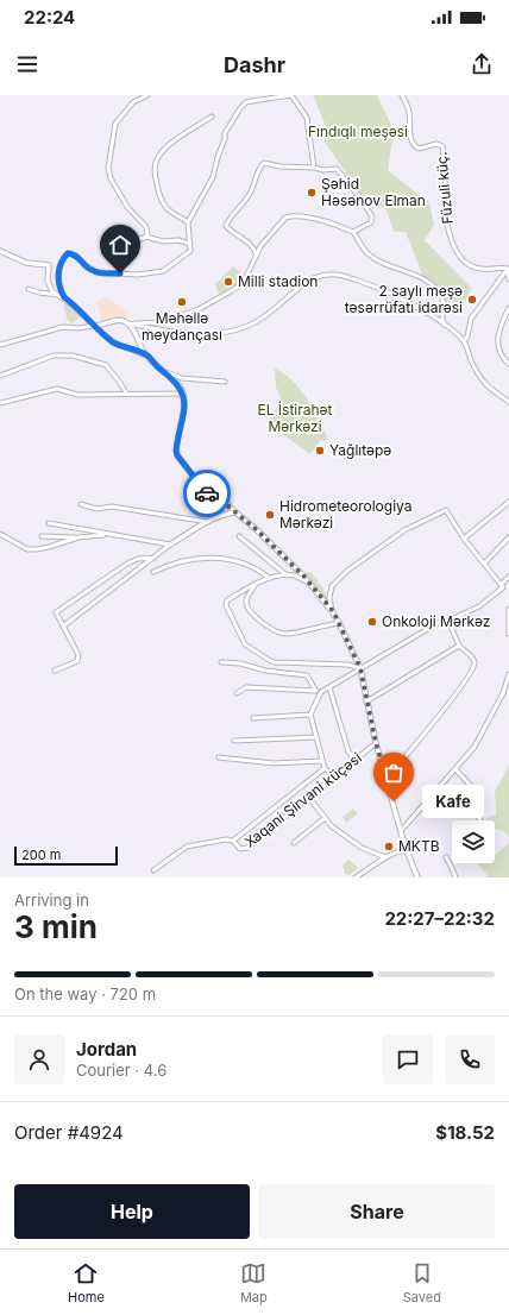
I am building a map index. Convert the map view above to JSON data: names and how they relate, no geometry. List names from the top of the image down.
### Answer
{
  "streets": {
    "street": ["Füzuli küç.", "Xaqani Şirvani küçəsi"]
  },
  "parks": ["Fındıqlı meşəsi", "EL İstirahət Mərkəzi"],
  "places": [
    "Şəhid Həsənov Elman",
    "Milli stadion",
    "2 saylı meşə təsərrüfatı idarəsi",
    "Məhəllə meydançası",
    "Yağlıtəpə",
    "Hidrometeorologiya Mərkəzi",
    "Onkoloji Mərkəz",
    "Kafe",
    "MKTB"
  ],
  "scale_bar": "200 m",
  "page": {
    "status": "22:24",
    "header": "Dashr",
    "bubble": "Kafe",
    "scale": "200 m",
    "heading": ["3 min", "Arriving in", "22:27–22:32"],
    "panel": [
      "Jordan",
      "Courier · 4.6",
      "Order #4924",
      "$18.52"
    ],
    "bar": "On the way · 720 m",
    "buttons": ["Help", "Share"],
    "tabs": ["Home", "Map", "Saved"]
  }
}
